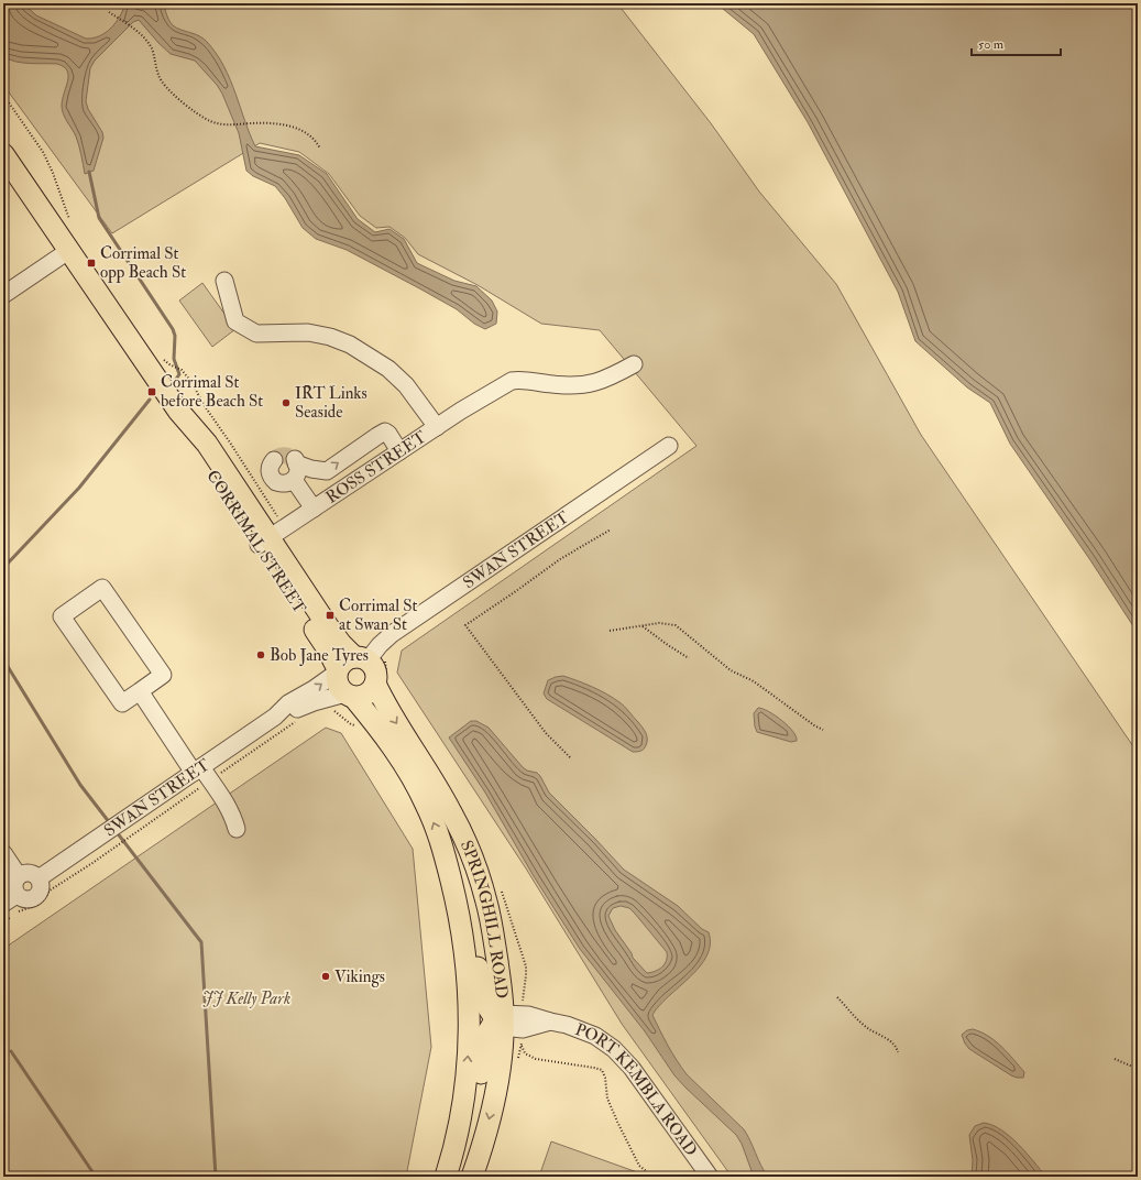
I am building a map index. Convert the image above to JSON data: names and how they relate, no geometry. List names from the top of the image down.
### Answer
{
  "streets": {
    "main road": ["CORRIMAL STREET", "SPRINGHILL ROAD"],
    "street": ["ROSS STREET", "SWAN STREET", "PORT KEMBLA ROAD"]
  },
  "crossings": [
    ["ROSS STREET", "CORRIMAL STREET"],
    ["CORRIMAL STREET", "SWAN STREET"],
    ["CORRIMAL STREET", "SPRINGHILL ROAD"],
    ["SWAN STREET", "SPRINGHILL ROAD"],
    ["SPRINGHILL ROAD", "PORT KEMBLA ROAD"]
  ],
  "parks": ["JJ Kelly Park"],
  "places": {
    "transit": ["Corrimal St opp Beach St", "Corrimal St before Beach St", "Corrimal St at Swan St"],
    "other": ["IRT Links Seaside", "Bob Jane Tyres", "Vikings"]
  },
  "scale_bar": "50 m"
}
